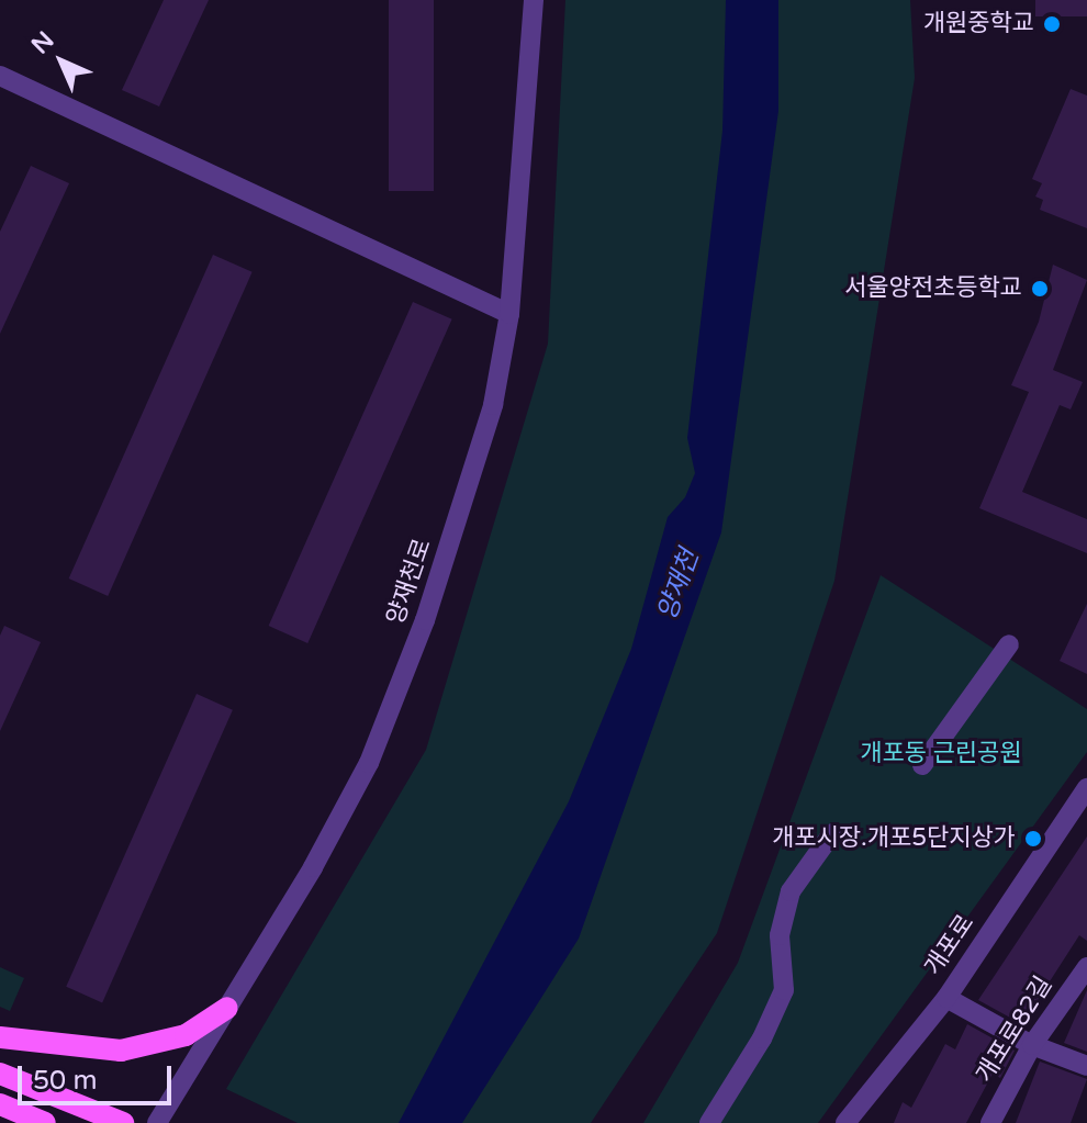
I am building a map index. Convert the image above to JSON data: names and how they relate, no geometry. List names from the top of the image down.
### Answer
{
  "streets": {
    "street": ["양재천로", "개포로", "개포로82길"]
  },
  "water": ["양재천"],
  "parks": ["개포동 근린공원"],
  "places": ["개원중학교", "서울양전초등학교", "개포시장.개포5단지상가"],
  "scale_bar": "50 m",
  "north": "top left"
}
